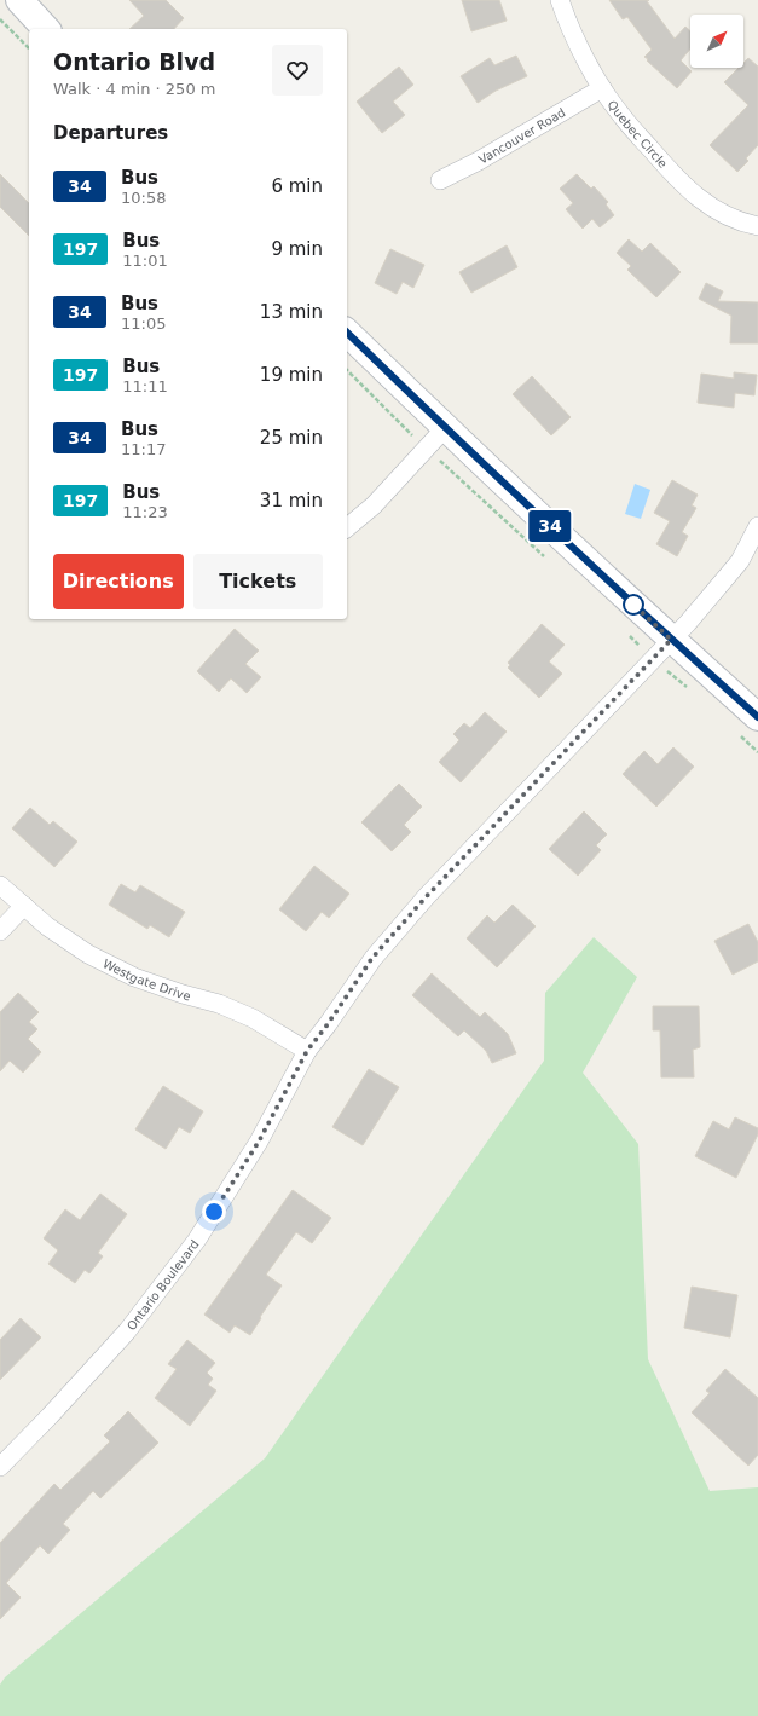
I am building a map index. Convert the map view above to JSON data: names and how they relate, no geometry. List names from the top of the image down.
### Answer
{
  "streets": {
    "street": [
      "Quebec Circle",
      "Vancouver Road",
      "Westgate Drive",
      "Ontario Boulevard"
    ]
  },
  "crossings": [
    ["Quebec Circle", "Vancouver Road"],
    ["Westgate Drive", "Ontario Boulevard"]
  ],
  "lines": ["bus line 34"],
  "north": "top right",
  "page": {
    "on_map": "34",
    "heading": [
      ["Ontario Blvd", "Walk · 4 min · 250 m"],
      "Departures"
    ],
    "list": [
      {
        "mark": "34",
        "name": "Bus",
        "note": "10:58",
        "value": "6 min"
      },
      {
        "mark": "197",
        "name": "Bus",
        "note": "11:01",
        "value": "9 min"
      },
      {
        "mark": "34",
        "name": "Bus",
        "note": "11:05",
        "value": "13 min"
      },
      {
        "mark": "197",
        "name": "Bus",
        "note": "11:11",
        "value": "19 min"
      },
      {
        "mark": "34",
        "name": "Bus",
        "note": "11:17",
        "value": "25 min"
      },
      {
        "mark": "197",
        "name": "Bus",
        "note": "11:23",
        "value": "31 min"
      }
    ],
    "buttons": ["Directions", "Tickets"]
  }
}
